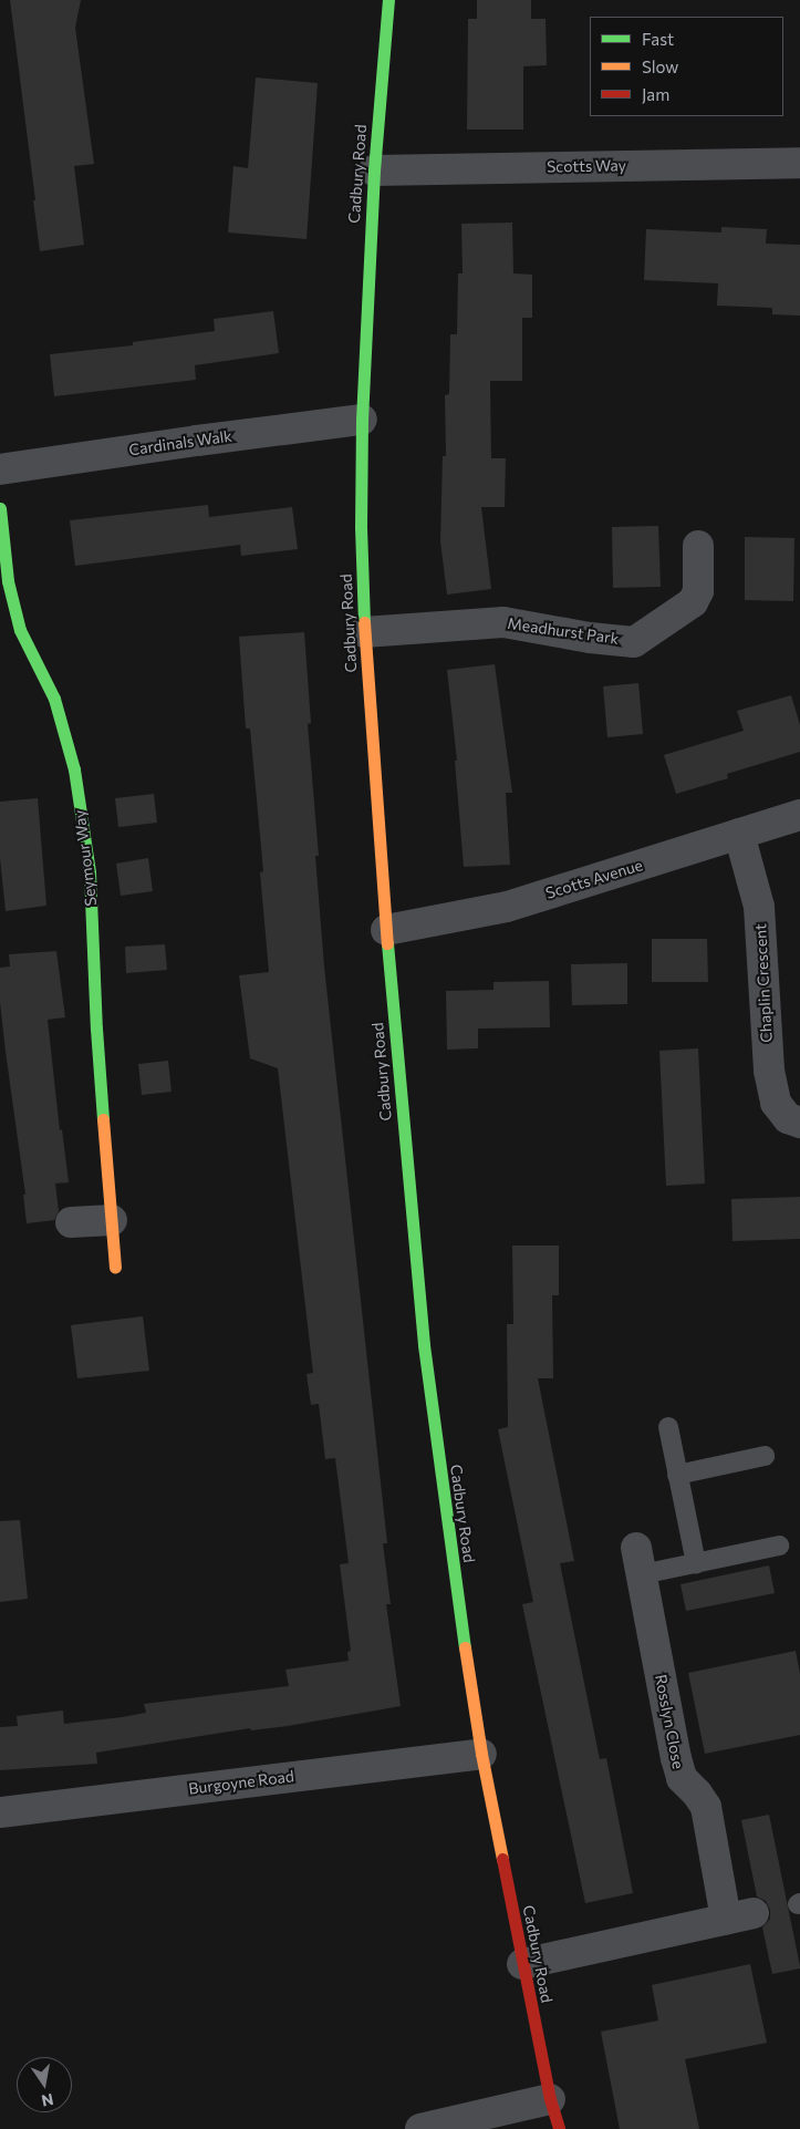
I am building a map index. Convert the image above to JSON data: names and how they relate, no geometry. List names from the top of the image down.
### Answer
{
  "streets": {
    "main road": ["Cadbury Road", "Seymour Way"],
    "street": [
      "Scotts Way",
      "Cardinals Walk",
      "Meadhurst Park",
      "Scotts Avenue",
      "Chaplin Crescent",
      "Rosslyn Close",
      "Burgoyne Road"
    ]
  },
  "crossings": [
    ["Scotts Way", "Cadbury Road"],
    ["Cadbury Road", "Cardinals Walk"],
    ["Cadbury Road", "Meadhurst Park"],
    ["Cadbury Road", "Scotts Avenue"],
    ["Cadbury Road", "Rosslyn Close"],
    ["Cadbury Road", "Burgoyne Road"],
    ["Scotts Avenue", "Chaplin Crescent"]
  ],
  "legend": ["Fast", "Slow", "Jam"],
  "north": "bottom"
}
